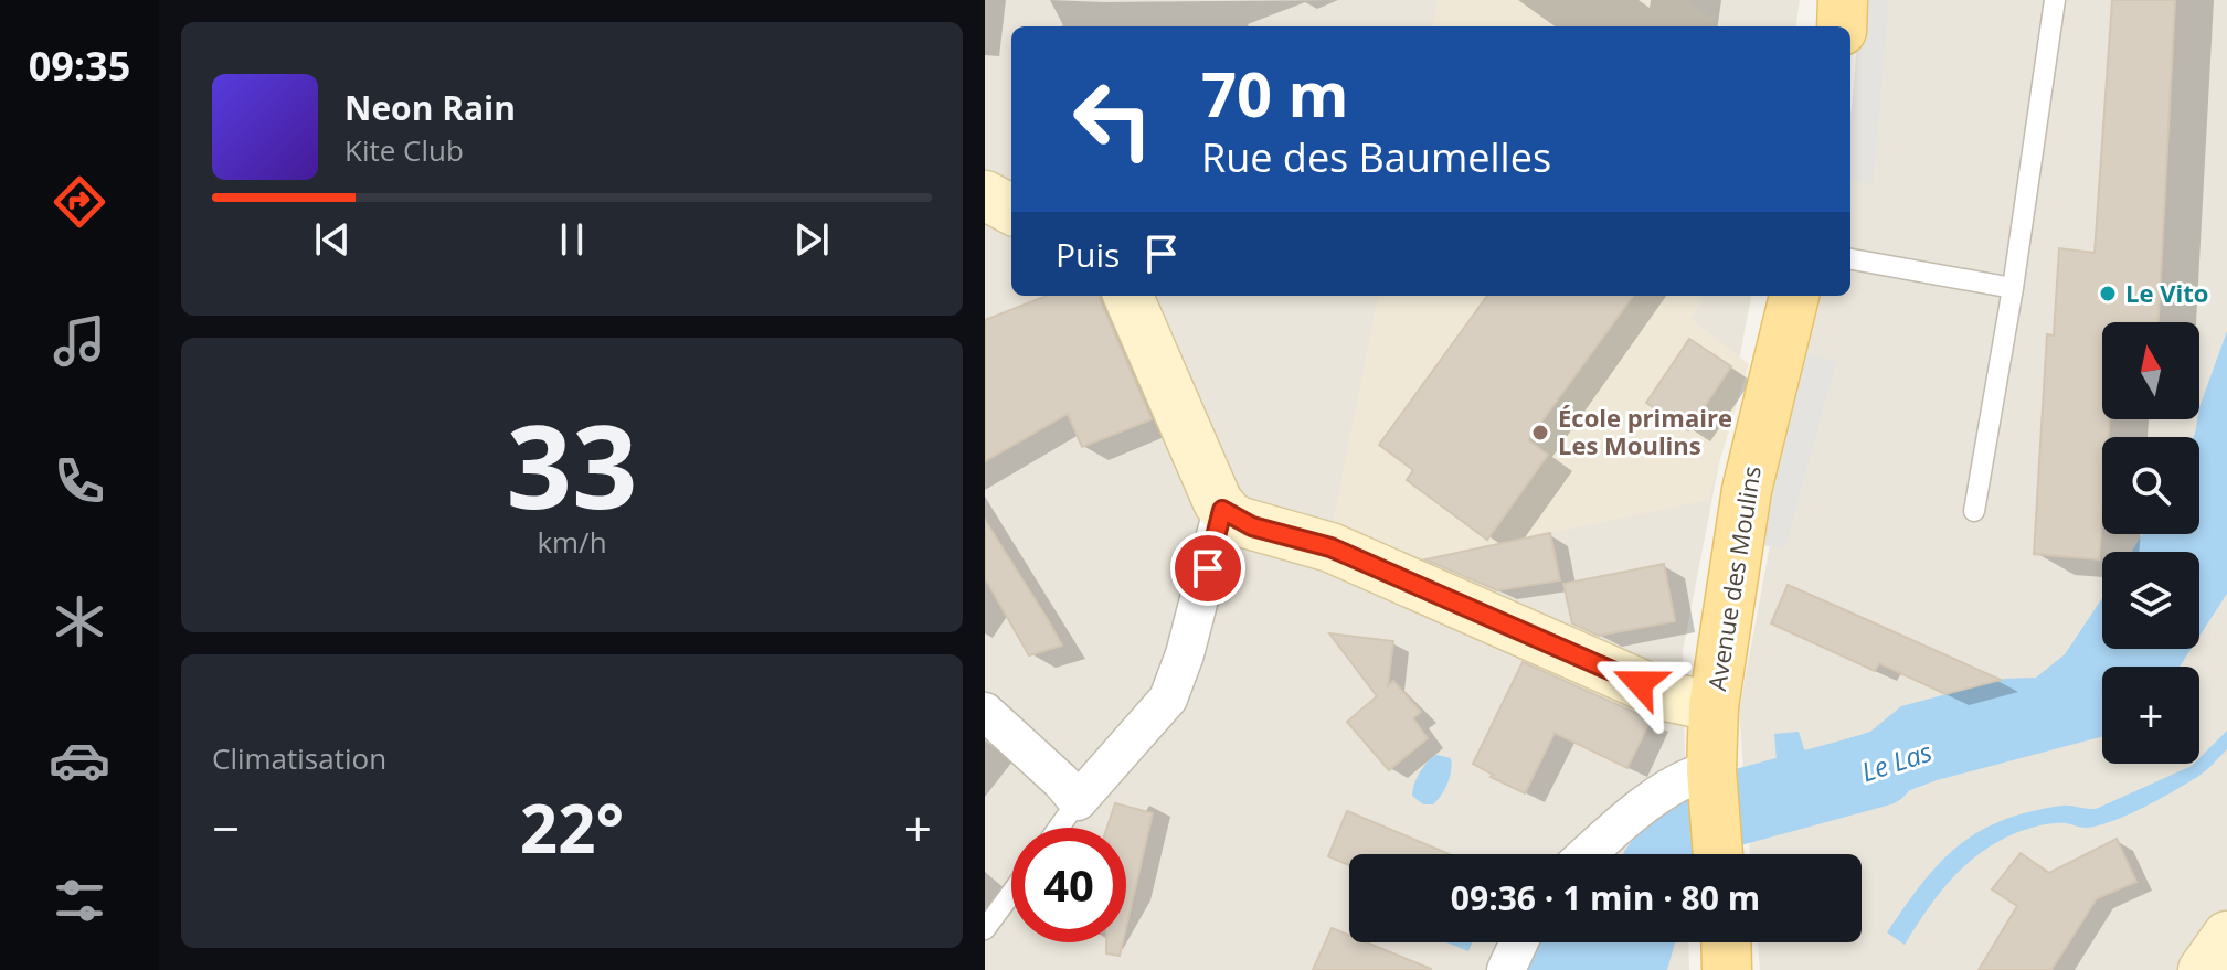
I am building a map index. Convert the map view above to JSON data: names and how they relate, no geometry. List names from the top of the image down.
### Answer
{
  "streets": {
    "main road": ["Avenue des Moulins"]
  },
  "water": ["Le Las"],
  "places": ["Le Vito", "École primaire Les Moulins"],
  "north": "top",
  "page": {
    "tabs": "09:35",
    "turn": ["70 m", "Rue des Baumelles"],
    "song": ["Neon Rain", "Kite Club"],
    "then": "Puis",
    "map_buttons": "+",
    "tile": [
      ["33", "km/h"],
      "Climatisation"
    ],
    "heat": ["−", "22°", "+"],
    "limit": "40",
    "trip": "09:36 · 1 min · 80 m"
  }
}
